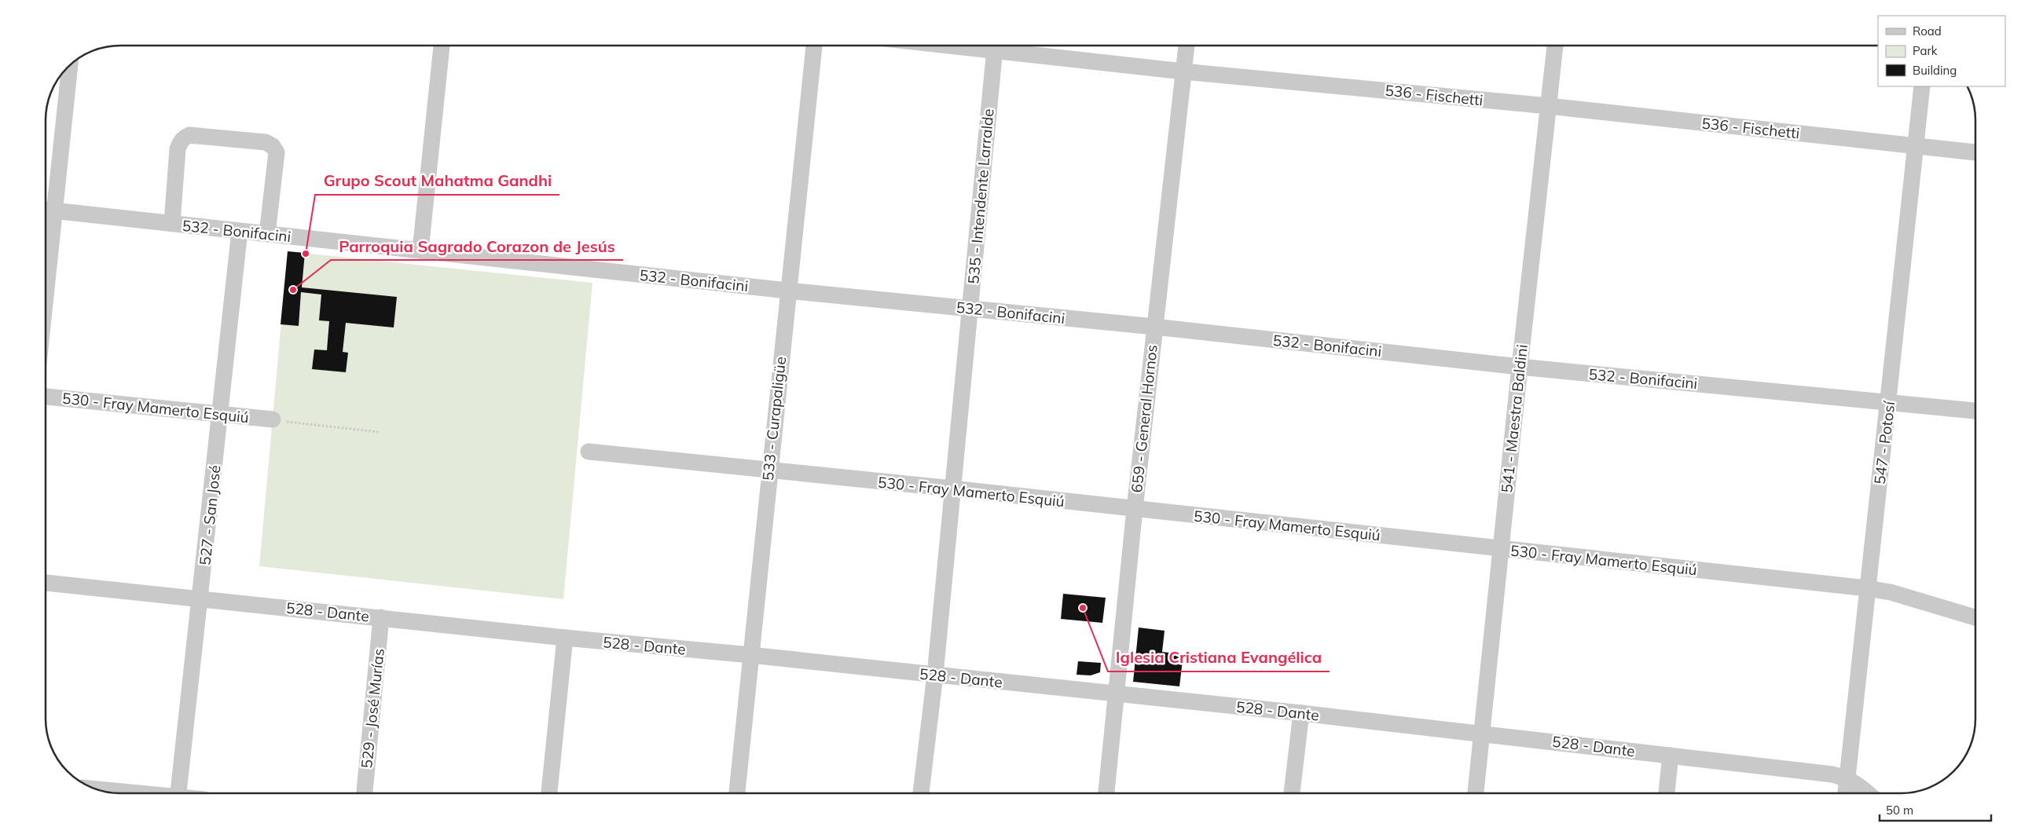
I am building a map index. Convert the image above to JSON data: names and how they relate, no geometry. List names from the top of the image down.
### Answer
{
  "streets": {
    "street": [
      "536 - Fischetti",
      "535 - Intendente Larralde",
      "532 - Bonifacini",
      "530 - Fray Mamerto Esquiú",
      "533 - Curapaligüe",
      "659 - General Hornos",
      "541 - Maestra Baldini",
      "547 - Potosí",
      "527 - San José",
      "528 - Dante",
      "529 - José Murías"
    ]
  },
  "crossings": [
    ["536 - Fischetti", "659 - General Hornos"],
    ["536 - Fischetti", "541 - Maestra Baldini"],
    ["536 - Fischetti", "547 - Potosí"],
    ["535 - Intendente Larralde", "532 - Bonifacini"],
    ["535 - Intendente Larralde", "530 - Fray Mamerto Esquiú"],
    ["535 - Intendente Larralde", "528 - Dante"],
    ["532 - Bonifacini", "533 - Curapaligüe"],
    ["532 - Bonifacini", "659 - General Hornos"],
    ["532 - Bonifacini", "541 - Maestra Baldini"],
    ["532 - Bonifacini", "547 - Potosí"],
    ["532 - Bonifacini", "527 - San José"],
    ["530 - Fray Mamerto Esquiú", "533 - Curapaligüe"],
    ["530 - Fray Mamerto Esquiú", "659 - General Hornos"],
    ["530 - Fray Mamerto Esquiú", "541 - Maestra Baldini"],
    ["530 - Fray Mamerto Esquiú", "547 - Potosí"],
    ["530 - Fray Mamerto Esquiú", "527 - San José"],
    ["533 - Curapaligüe", "528 - Dante"],
    ["659 - General Hornos", "528 - Dante"],
    ["541 - Maestra Baldini", "528 - Dante"],
    ["547 - Potosí", "528 - Dante"],
    ["527 - San José", "528 - Dante"],
    ["528 - Dante", "529 - José Murías"]
  ],
  "places": ["Grupo Scout Mahatma Gandhi", "Parroquia Sagrado Corazon de Jesús", "Iglesia Cristiana Evangélica"],
  "legend": ["Road", "Park", "Building"],
  "scale_bar": "50 m"
}
